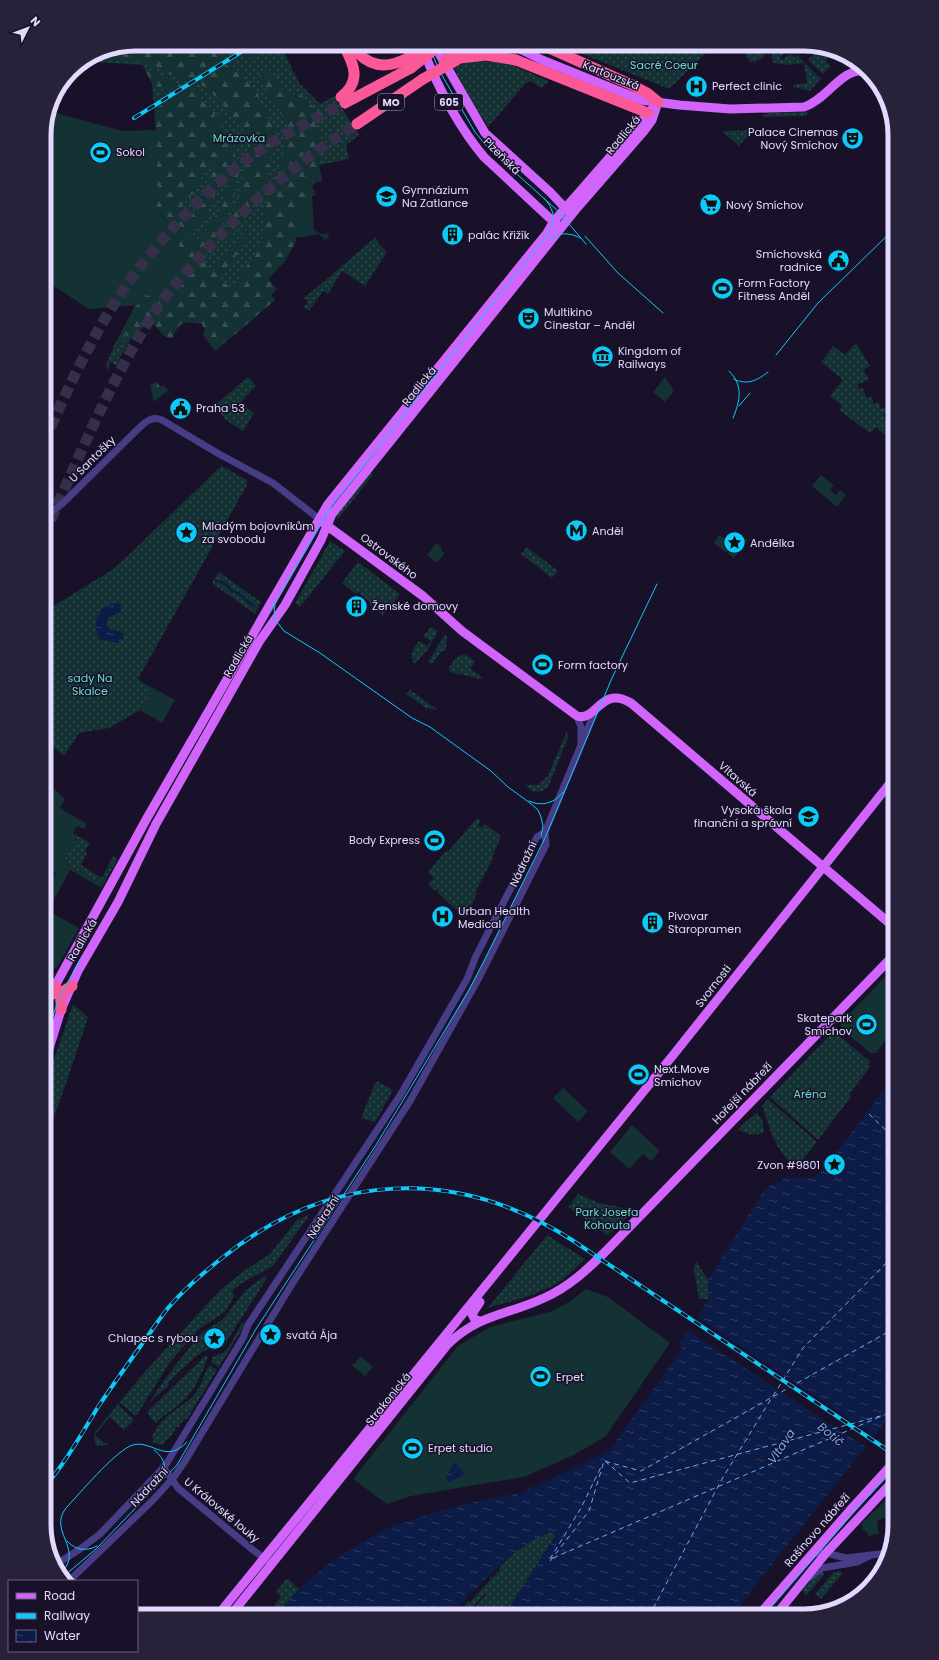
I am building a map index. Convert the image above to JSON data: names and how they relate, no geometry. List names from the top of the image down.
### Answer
{
  "streets": {
    "highway": ["MO"],
    "main road": [
      "Kartouzská",
      "605",
      "Radlická",
      "Plzeňská",
      "Ostrovského",
      "Vltavská",
      "Svornosti",
      "Hořejší nábřeží",
      "Strakonická",
      "Rašínovo nábřeží"
    ],
    "street": ["U Santošky", "Nádražní", "U Královské louky"]
  },
  "crossings": [
    ["Kartouzská", "Radlická"],
    ["Radlická", "Plzeňská"],
    ["Radlická", "Ostrovského"],
    ["U Santošky", "Ostrovského"],
    ["Vltavská", "Nádražní"],
    ["Vltavská", "Svornosti"],
    ["Nádražní", "U Královské louky"],
    ["Svornosti", "Strakonická"],
    ["Hořejší nábřeží", "Strakonická"],
    ["Strakonická", "U Královské louky"]
  ],
  "water": ["Botič", "Vltava"],
  "parks": [
    "Sacré Coeur",
    "Mrázovka",
    "sady Na Skalce",
    "Aréna",
    "Park Josefa Kohouta"
  ],
  "places": {
    "hospital": ["Perfect clinic", "Urban Health Medical"],
    "theatre": ["Palace Cinemas Nový Smíchov", "Multikino Cinestar – Anděl"],
    "sports": [
      "Sokol",
      "Form Factory Fitness Anděl",
      "Form factory",
      "Body Express",
      "Skatepark Smíchov",
      "Next.Move Smíchov",
      "Erpet",
      "Erpet studio"
    ],
    "school or university": ["Gymnázium Na Zatlance", "Vysoká škola finanční a správní"],
    "supermarket": ["Nový Smíchov"],
    "building": ["palác Křižík", "Ženské domovy", "Pivovar Staropramen"],
    "public building": ["Smíchovská radnice", "Praha 53"],
    "museum": ["Kingdom of Railways"],
    "metro station": ["Anděl"],
    "place": [
      "Mladým bojovníkům za svobodu",
      "Andělka",
      "Zvon #9801",
      "svatá Ája",
      "Chlapec s rybou"
    ]
  },
  "legend": ["Road", "Railway", "Water"],
  "north": "top right"
}
